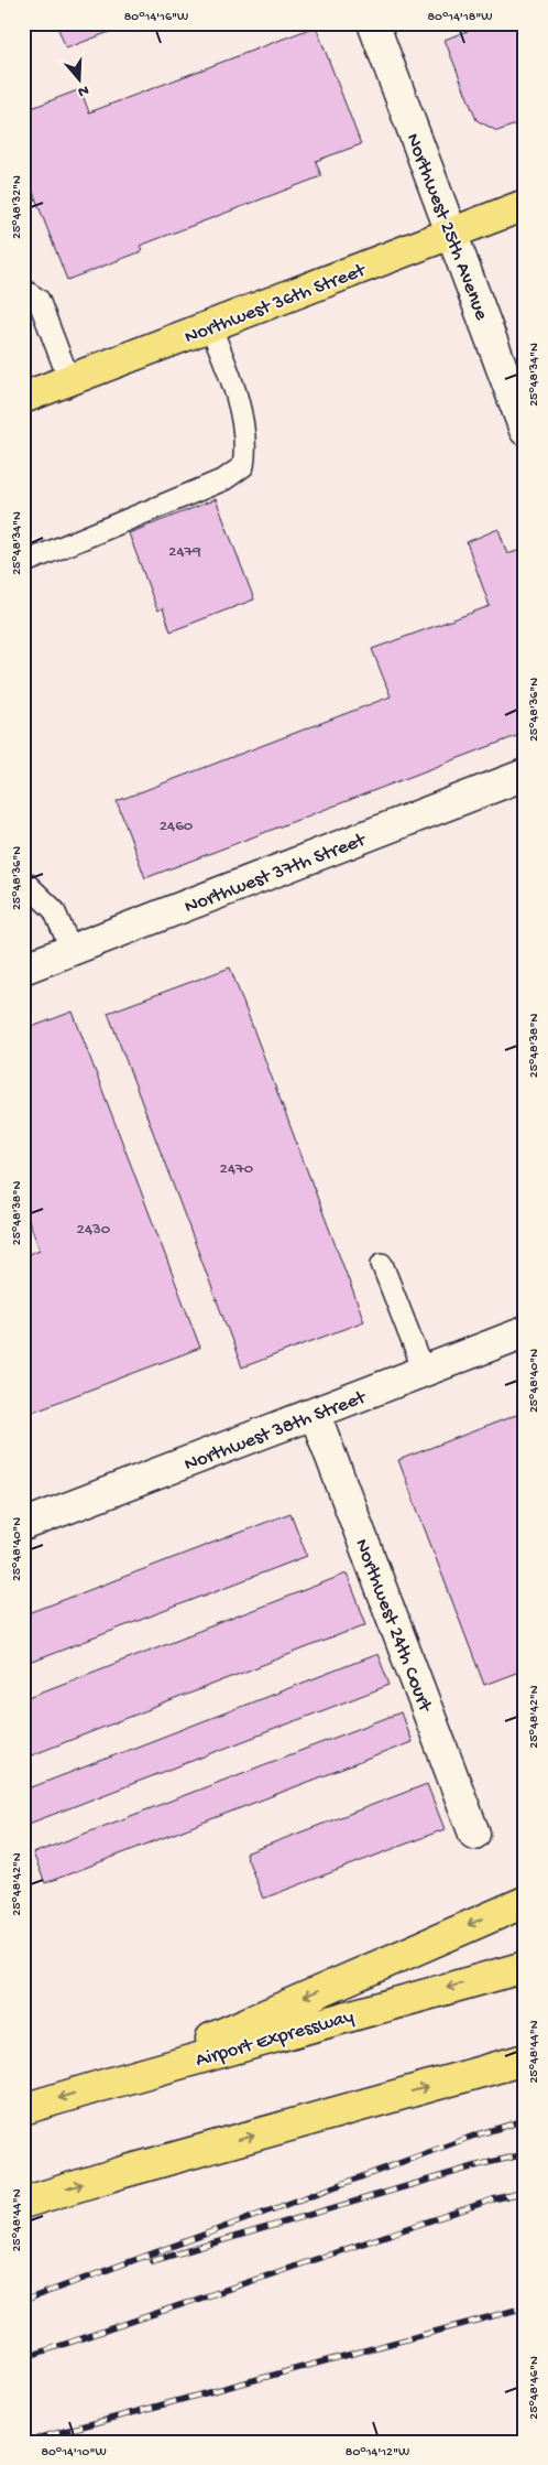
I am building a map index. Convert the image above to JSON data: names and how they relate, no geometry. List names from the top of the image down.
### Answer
{
  "streets": {
    "main road": ["Northwest 36th Street", "Airport Expressway"],
    "street": [
      "Northwest 25th Avenue",
      "Northwest 37th Street",
      "Northwest 38th Street",
      "Northwest 24th Court"
    ]
  },
  "crossings": [
    ["Northwest 25th Avenue", "Northwest 36th Street"],
    ["Northwest 38th Street", "Northwest 24th Court"]
  ],
  "house_numbers": [
    "2479",
    "2460",
    "2470",
    "2430"
  ],
  "north": "bottom",
  "coordinates": [
    "80°14'16\"W",
    "80°14'18\"W",
    "25°48'32\"N",
    "25°48'34\"N",
    "25°48'36\"N",
    "25°48'38\"N",
    "25°48'40\"N",
    "25°48'42\"N",
    "25°48'44\"N",
    "25°48'46\"N",
    "80°14'10\"W",
    "80°14'12\"W"
  ]
}
